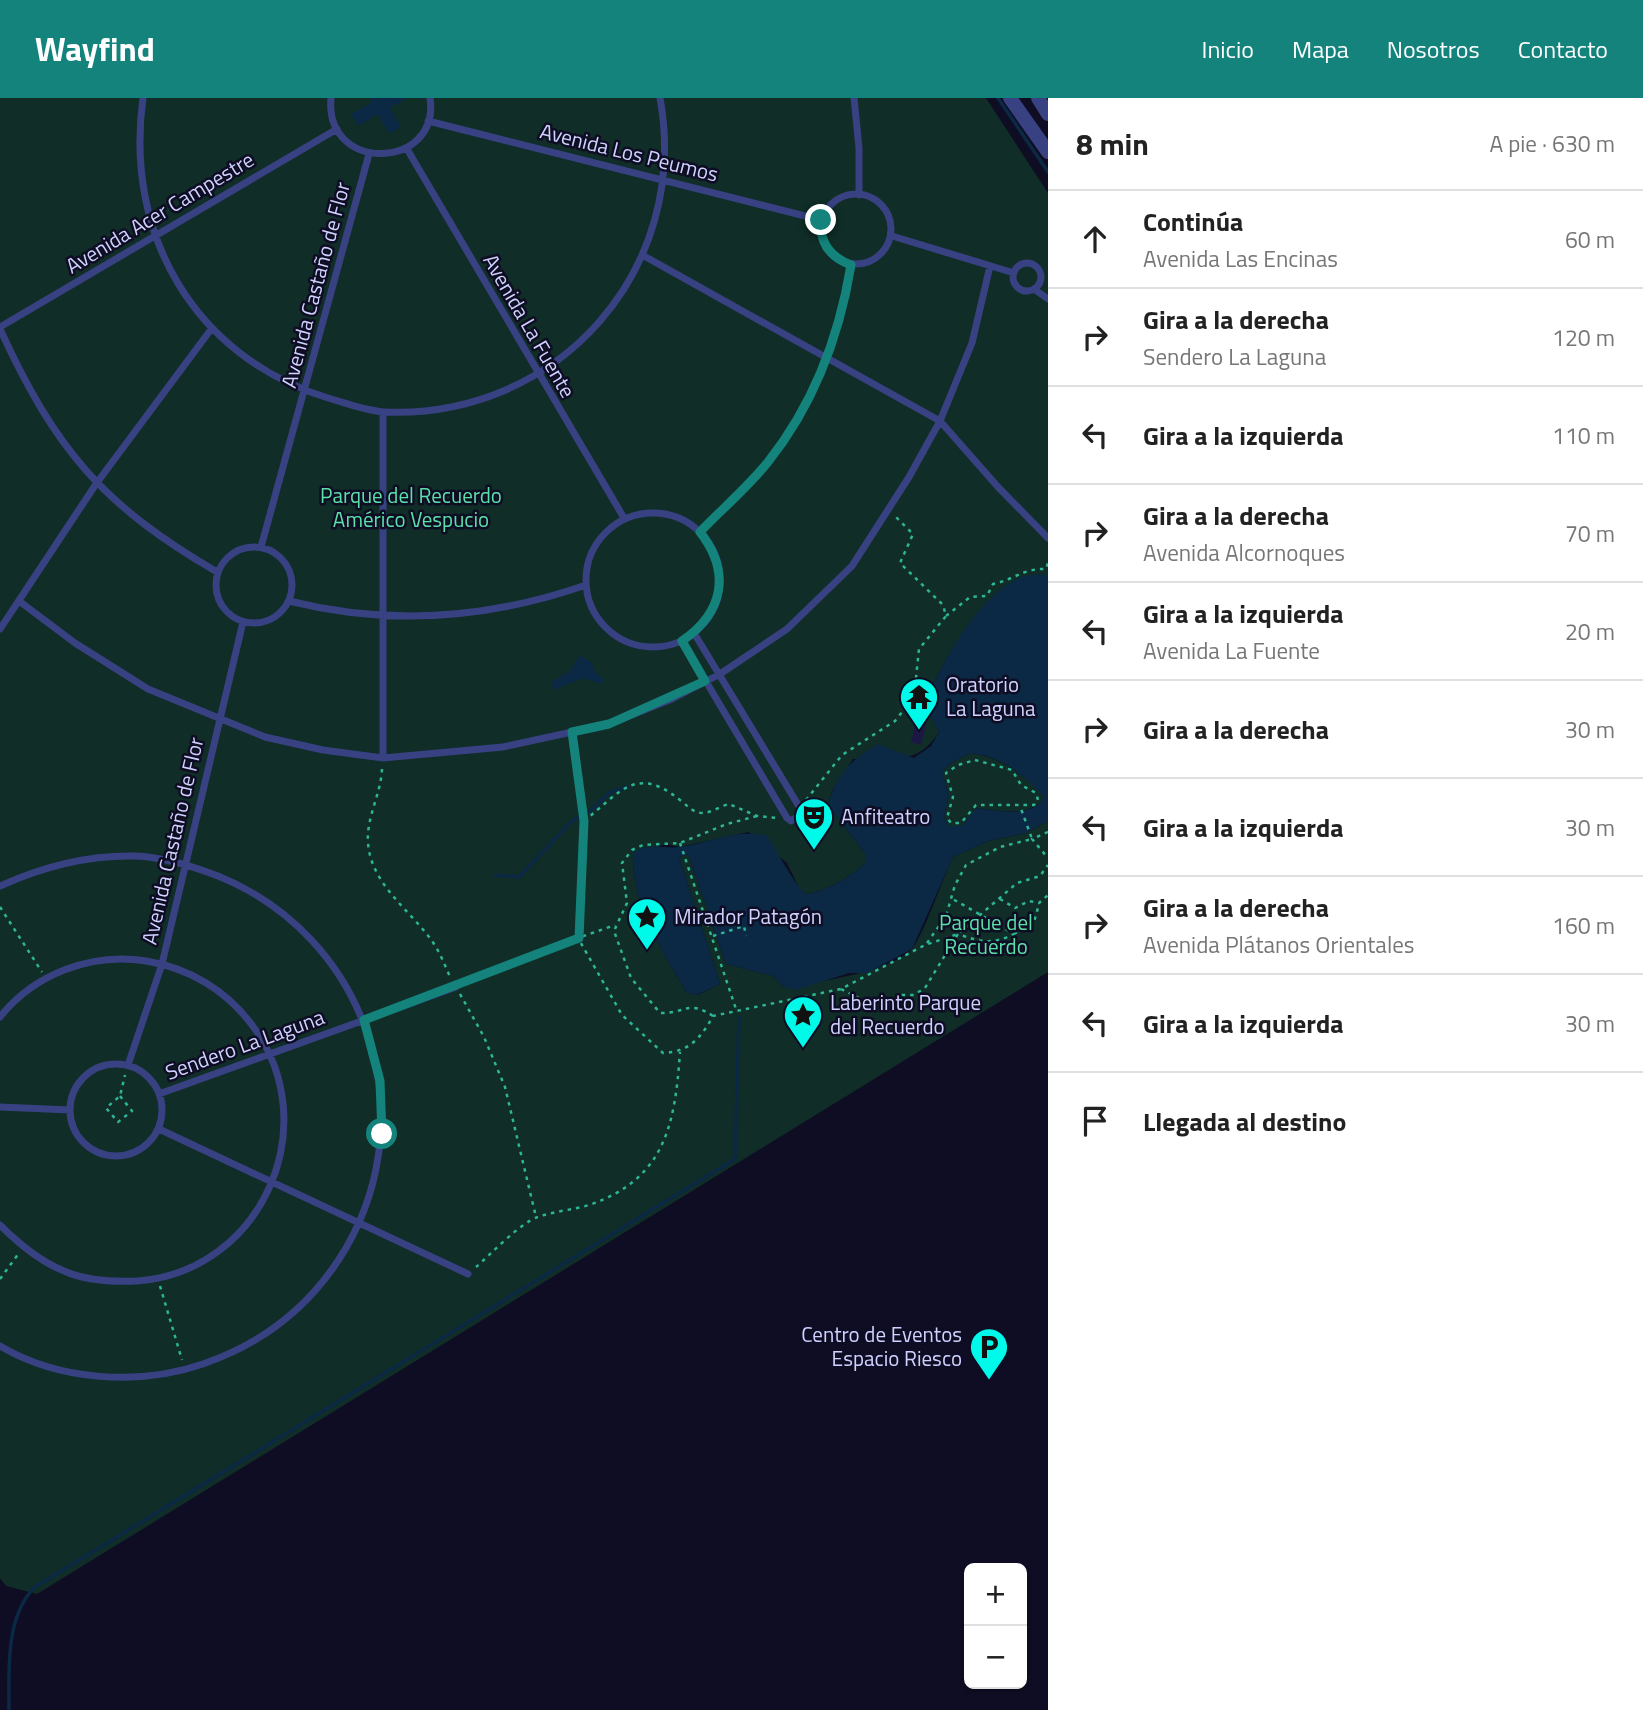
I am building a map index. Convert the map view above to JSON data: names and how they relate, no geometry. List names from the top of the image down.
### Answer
{
  "streets": {
    "lane": [
      "Avenida Los Peumos",
      "Avenida Acer Campestre",
      "Avenida Castaño de Flor",
      "Avenida La Fuente",
      "Sendero La Laguna"
    ]
  },
  "parks": ["Parque del Recuerdo Américo Vespucio", "Parque del Recuerdo"],
  "places": {
    "temple": ["Oratorio La Laguna"],
    "theatre": ["Anfiteatro"],
    "place": ["Mirador Patagón", "Laberinto Parque del Recuerdo"],
    "parking": ["Centro de Eventos Espacio Riesco"]
  },
  "page": {
    "header": "Wayfind",
    "nav": [
      "Inicio",
      "Mapa",
      "Nosotros",
      "Contacto"
    ],
    "heading": ["8 min", "A pie · 630 m"],
    "list": [
      ["Continúa", "Avenida Las Encinas", "60 m"],
      ["Gira a la derecha", "Sendero La Laguna", "120 m"],
      ["Gira a la izquierda", "110 m"],
      ["Gira a la derecha", "Avenida Alcornoques", "70 m"],
      ["Gira a la izquierda", "Avenida La Fuente", "20 m"],
      ["Gira a la derecha", "30 m"],
      ["Gira a la izquierda", "30 m"],
      ["Gira a la derecha", "Avenida Plátanos Orientales", "160 m"],
      ["Gira a la izquierda", "30 m"],
      "Llegada al destino"
    ],
    "map_buttons": ["+", "−"]
  }
}
